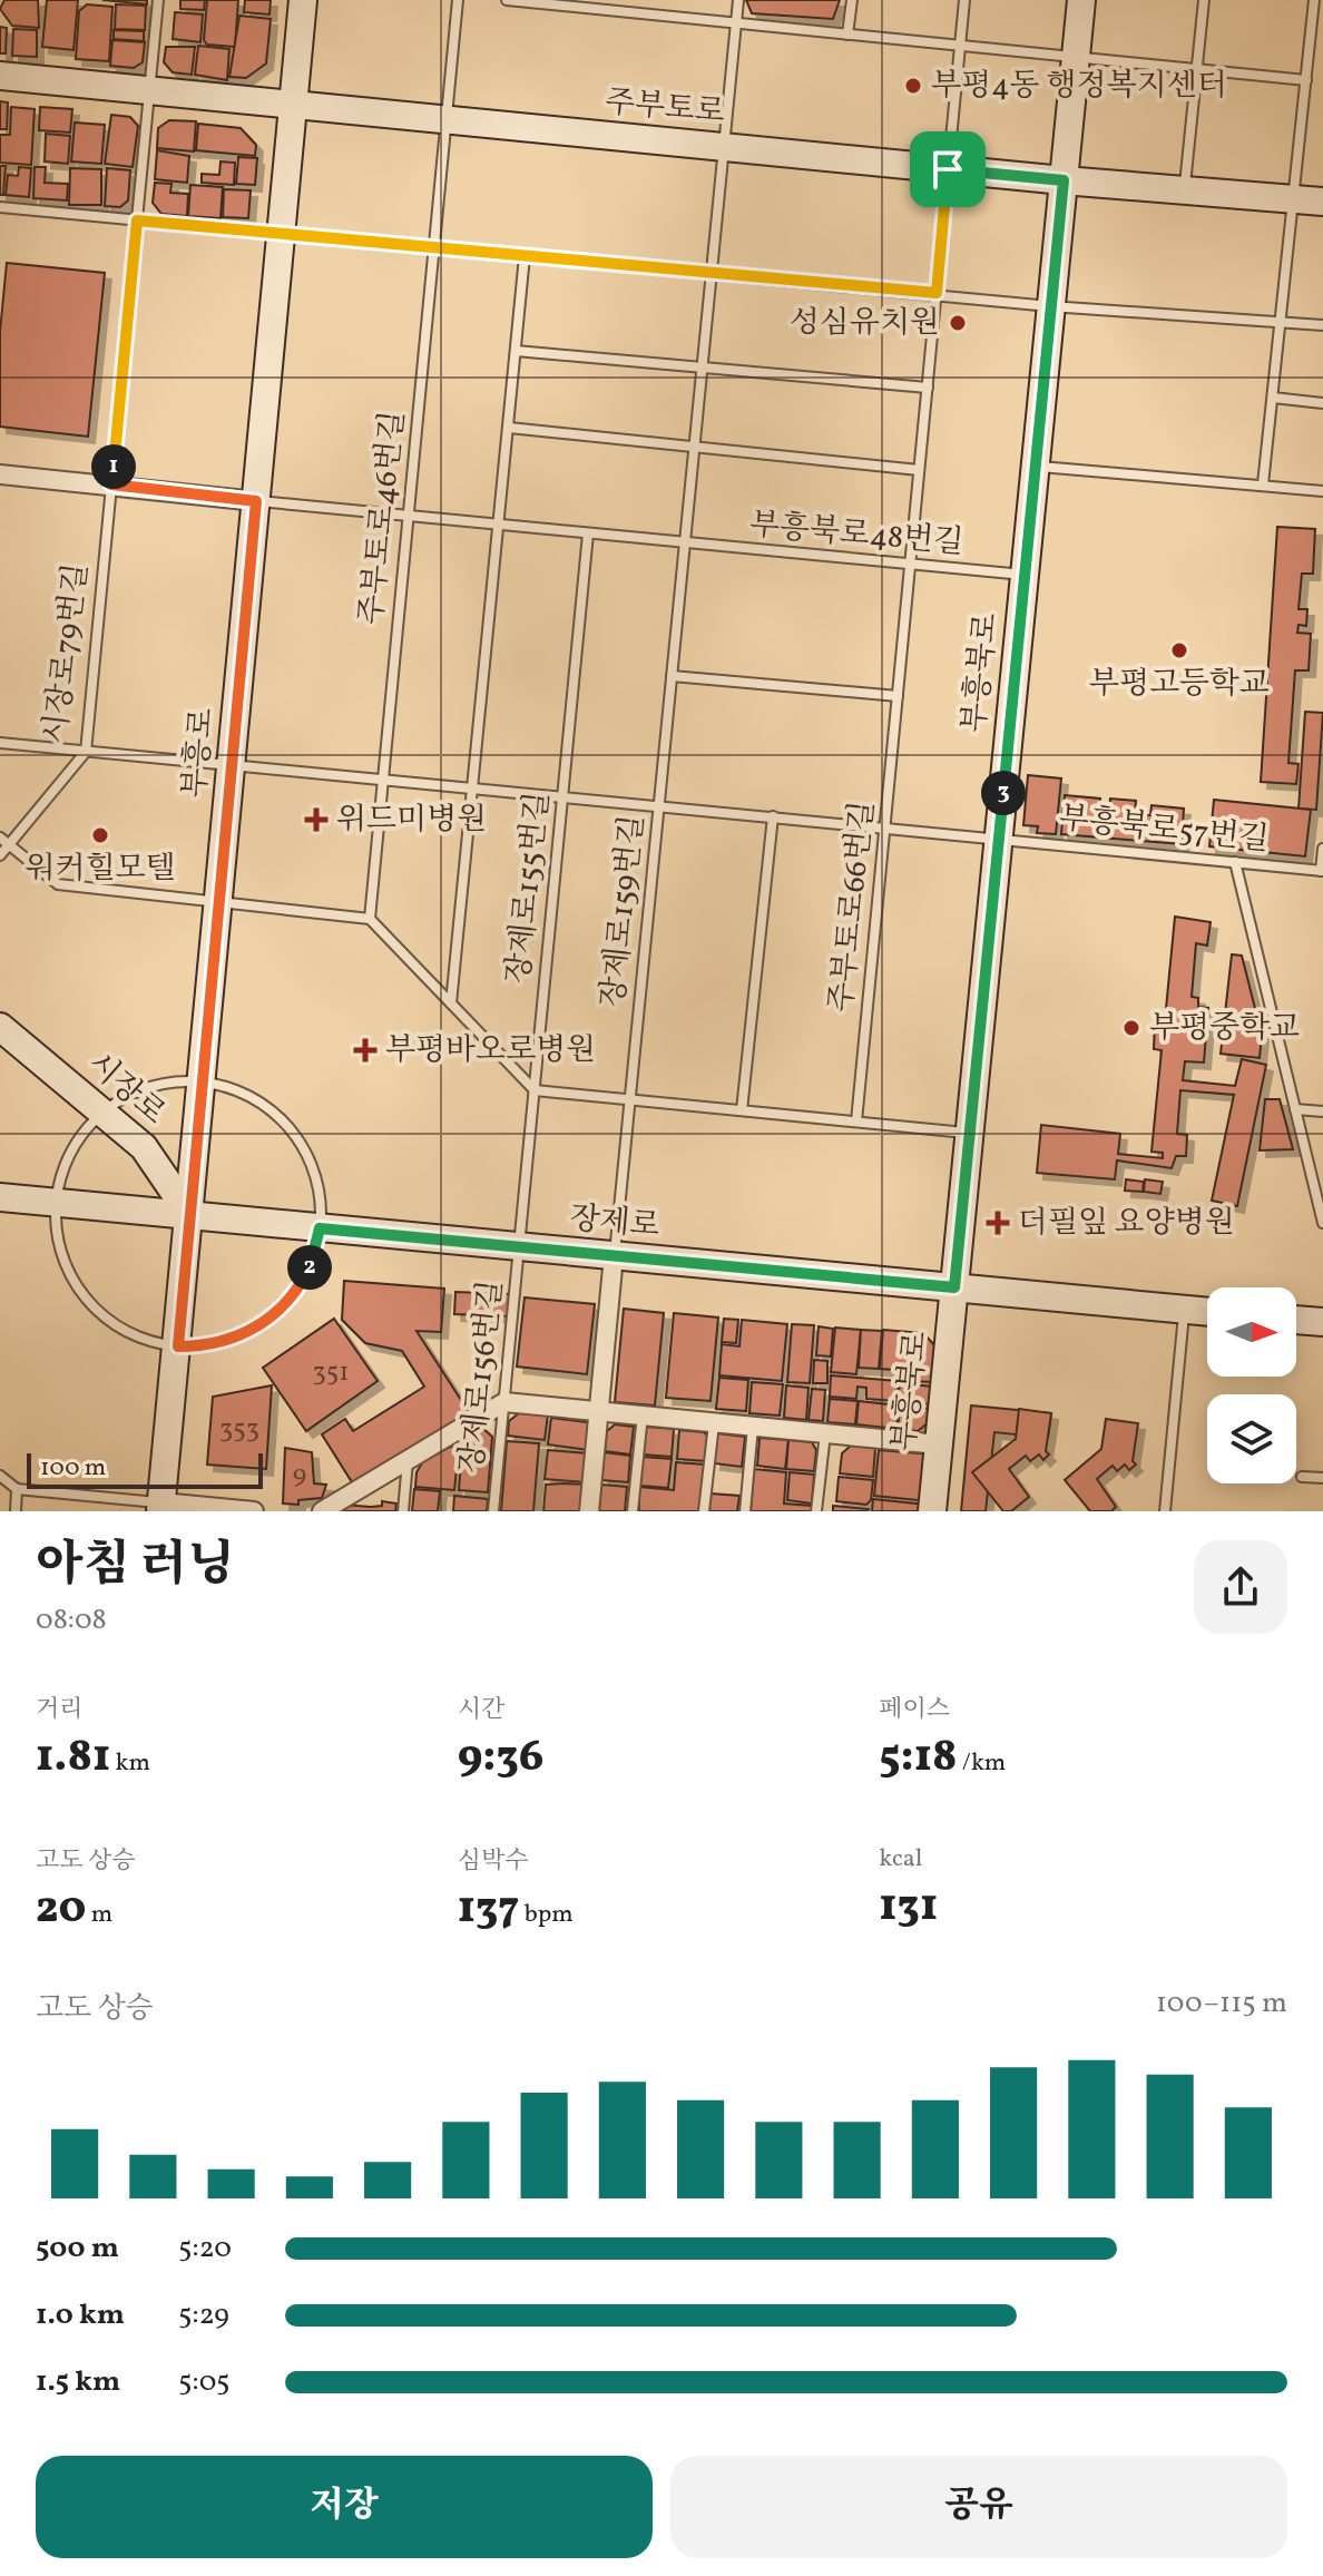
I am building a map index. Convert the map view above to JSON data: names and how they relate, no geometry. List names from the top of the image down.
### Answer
{
  "streets": {
    "main road": [
      "주부토로",
      "부흥북로",
      "부흥로",
      "시장로",
      "장제로"
    ],
    "lane": [
      "주부토로46번길",
      "부흥북로48번길",
      "시장로79번길",
      "부흥북로57번길",
      "장제로155번길",
      "주부토로66번길",
      "장제로159번길",
      "장제로156번길"
    ]
  },
  "crossings": [
    ["주부토로", "주부토로46번길"],
    ["주부토로", "시장로79번길"],
    ["주부토로", "부흥북로"],
    ["주부토로", "부흥로"],
    ["주부토로", "주부토로66번길"],
    ["주부토로", "장제로159번길"],
    ["주부토로46번길", "부흥북로48번길"],
    ["주부토로46번길", "부흥북로57번길"],
    ["부흥북로48번길", "부흥북로"],
    ["부흥북로48번길", "부흥로"],
    ["부흥북로48번길", "장제로155번길"],
    ["부흥북로48번길", "주부토로66번길"],
    ["부흥북로48번길", "장제로159번길"],
    ["시장로79번길", "부흥북로57번길"],
    ["부흥북로", "부흥북로57번길"],
    ["부흥북로", "장제로"],
    ["부흥로", "부흥북로57번길"],
    ["부흥로", "시장로"],
    ["부흥로", "장제로"],
    ["부흥북로57번길", "장제로155번길"],
    ["부흥북로57번길", "주부토로66번길"],
    ["부흥북로57번길", "장제로159번길"],
    ["장제로155번길", "장제로"],
    ["장제로155번길", "장제로156번길"],
    ["장제로159번길", "장제로"],
    ["시장로", "장제로"],
    ["장제로", "장제로156번길"]
  ],
  "places": {
    "other": [
      "부평4동 행정복지센터",
      "성심유치원",
      "부평고등학교",
      "워커힐모텔",
      "부평중학교"
    ],
    "health": ["위드미병원", "부평바오로병원", "더필잎 요양병원"]
  },
  "house_numbers": ["351", "353", "9"],
  "scale_bar": "100 m",
  "north": "right",
  "page": {
    "pins": ["1", "3", "2"],
    "scale": "100 m",
    "heading": ["아침 러닝", "08:08"],
    "stats": [
      ["거리", "1.81 km"],
      ["시간", "9:36"],
      ["페이스", "5:18 /km"],
      ["고도 상승", "20 m"],
      ["심박수", "137 bpm"],
      ["kcal", "131"]
    ],
    "chart": ["고도 상승", "100–115 m"],
    "list": [
      {
        "name": "500 m",
        "note": "5:20"
      },
      {
        "name": "1.0 km",
        "note": "5:29"
      },
      {
        "name": "1.5 km",
        "note": "5:05"
      }
    ],
    "buttons": ["저장", "공유"]
  }
}
